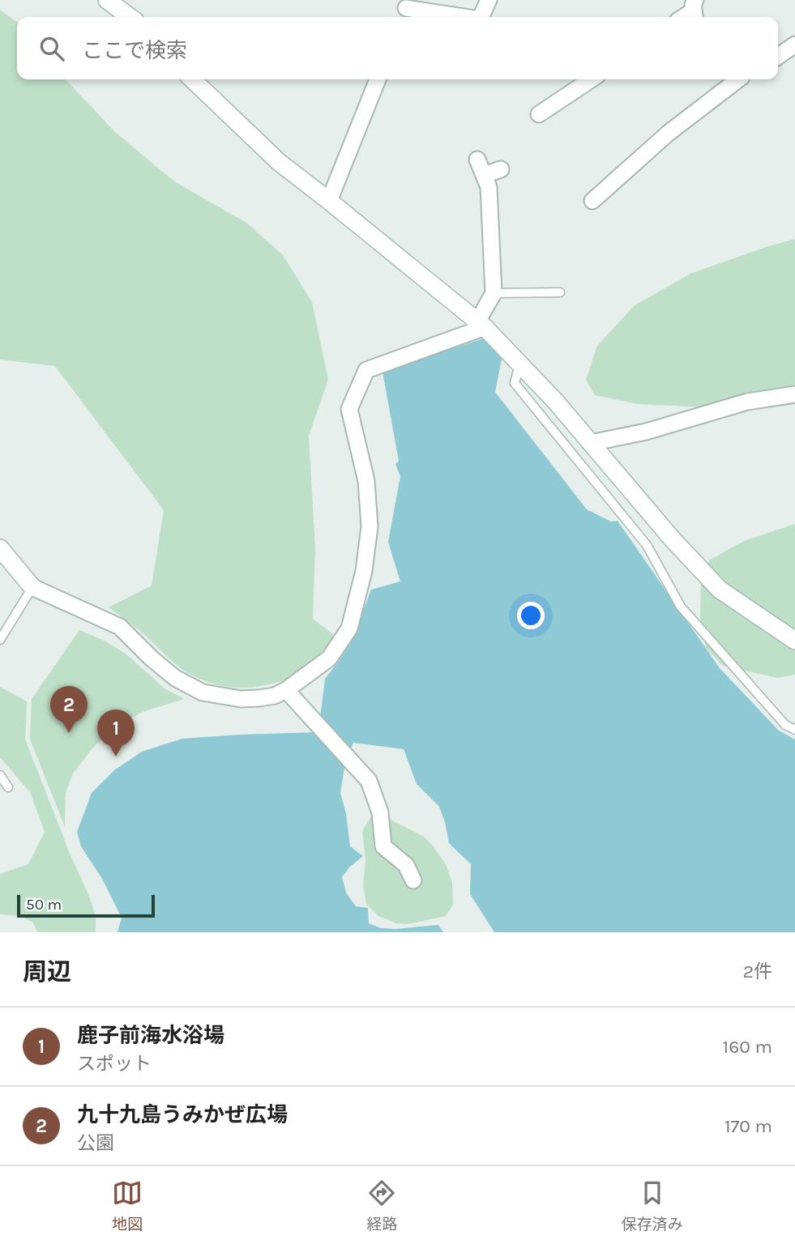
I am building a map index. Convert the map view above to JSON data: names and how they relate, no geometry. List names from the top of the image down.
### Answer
{
  "scale_bar": "50 m",
  "page": {
    "search": "ここで検索",
    "pins": ["2", "1"],
    "scale": "50 m",
    "heading": ["周辺", "2件"],
    "list": [
      {
        "mark": "1",
        "name": "鹿子前海水浴場",
        "note": "スポット",
        "value": "160 m"
      },
      {
        "mark": "2",
        "name": "九十九島うみかぜ広場",
        "note": "公園",
        "value": "170 m"
      }
    ],
    "nav": ["地図", "経路", "保存済み"]
  }
}
